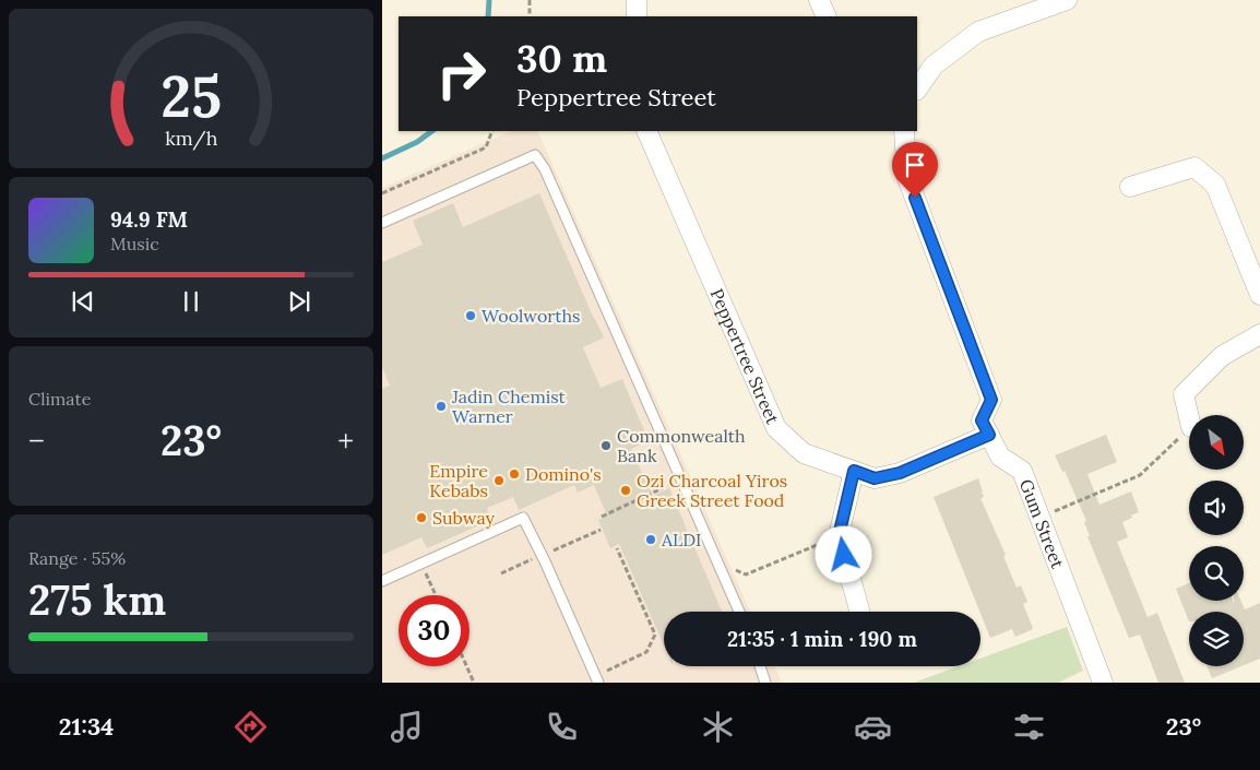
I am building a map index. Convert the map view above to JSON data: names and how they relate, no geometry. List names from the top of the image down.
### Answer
{
  "streets": {
    "street": ["Peppertree Street", "Gum Street"]
  },
  "crossings": [
    ["Peppertree Street", "Gum Street"]
  ],
  "places": [
    "Woolworths",
    "Jadin Chemist Warner",
    "Commonwealth Bank",
    "Domino's",
    "Empire Kebabs",
    "Ozi Charcoal Yiros Greek Street Food",
    "Subway",
    "ALDI"
  ],
  "north": "bottom right",
  "page": {
    "turn": ["30 m", "Peppertree Street"],
    "song": ["94.9 FM", "Music"],
    "tile": [
      "Climate",
      ["Range · 55%", "275 km"]
    ],
    "heat": ["−", "23°", "+"],
    "limit": "30",
    "trip": "21:35 · 1 min · 190 m",
    "tabs": ["21:34", "23°"],
    "gauge": ["25", "km/h"]
  }
}
